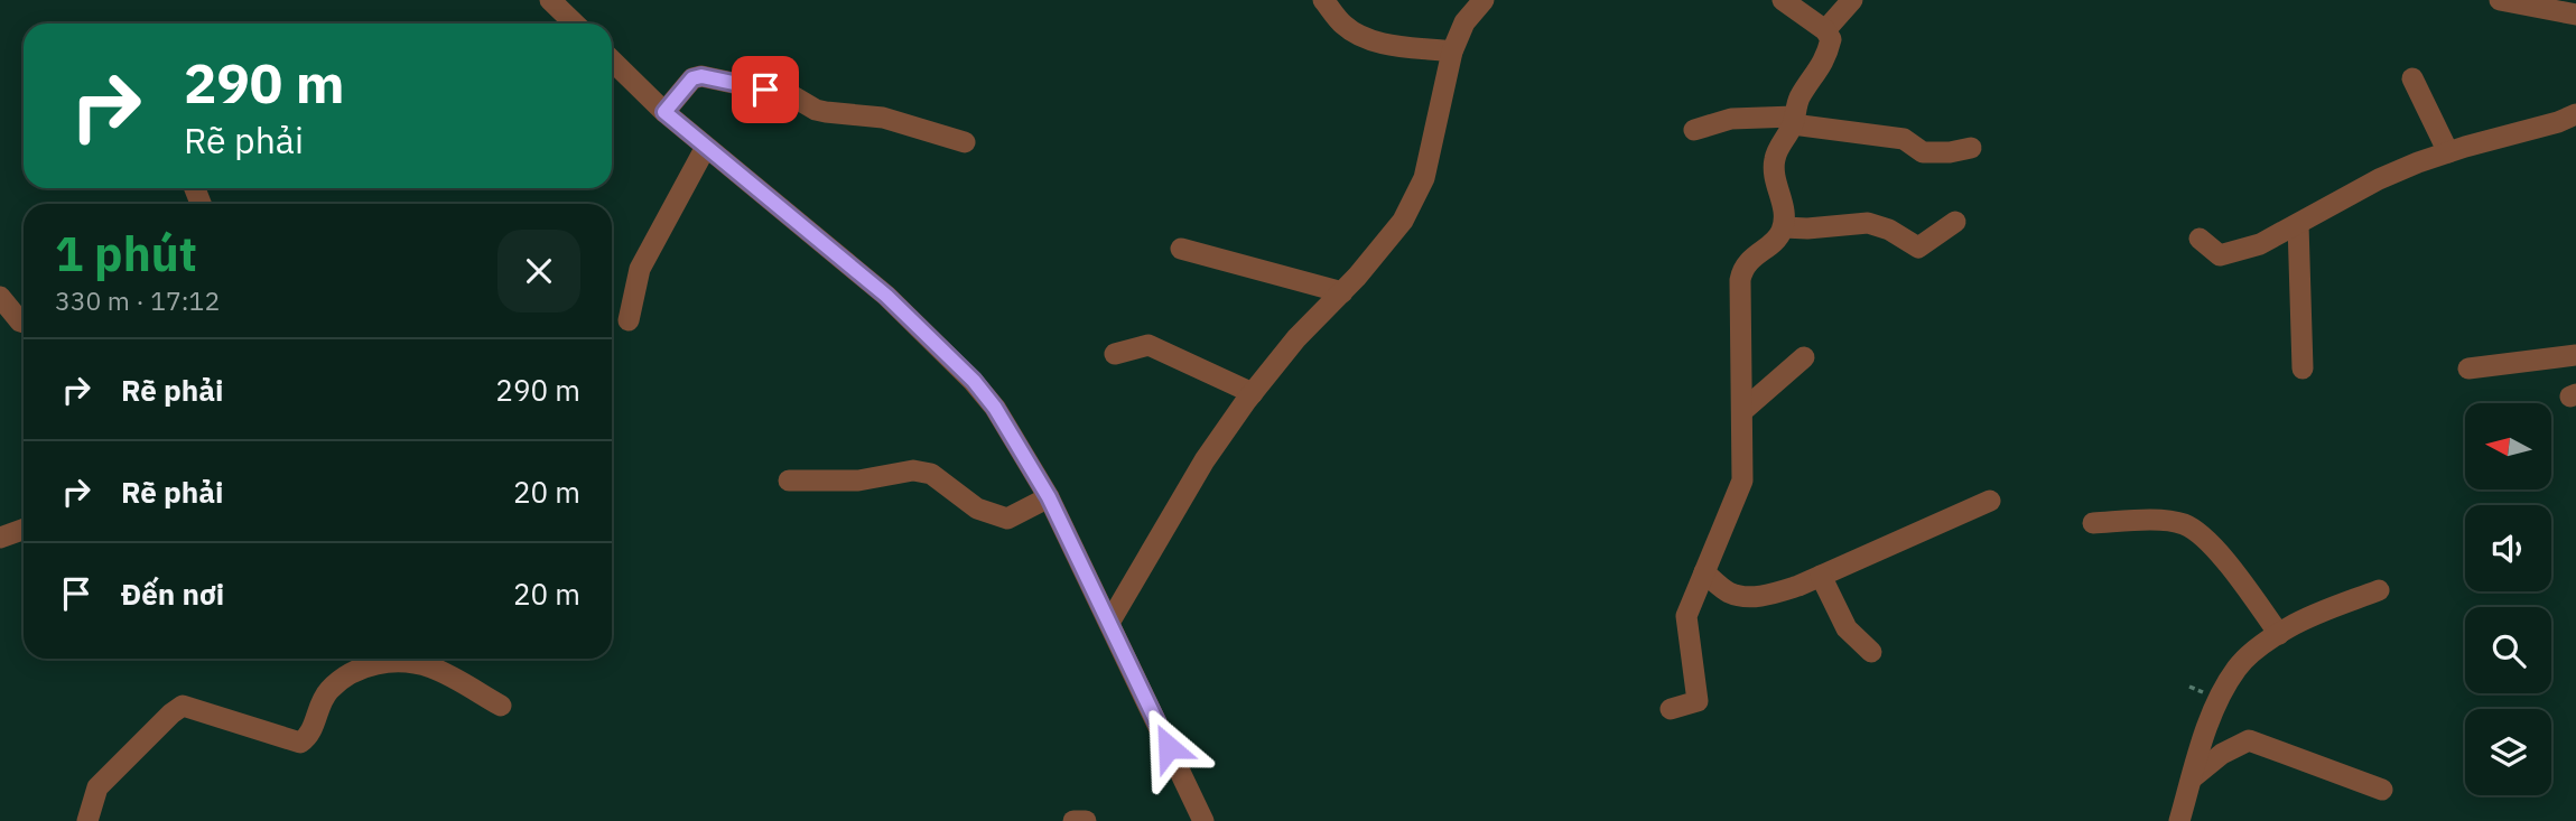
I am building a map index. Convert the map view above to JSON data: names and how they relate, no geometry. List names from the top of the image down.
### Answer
{
  "north": "left",
  "page": {
    "turn": ["290 m", "Rẽ phải"],
    "heading": ["1 phút", "330 m · 17:12"],
    "list": [
      {
        "name": "Rẽ phải",
        "value": "290 m"
      },
      {
        "name": "Rẽ phải",
        "value": "20 m"
      },
      {
        "name": "Đến nơi",
        "value": "20 m"
      }
    ]
  }
}
